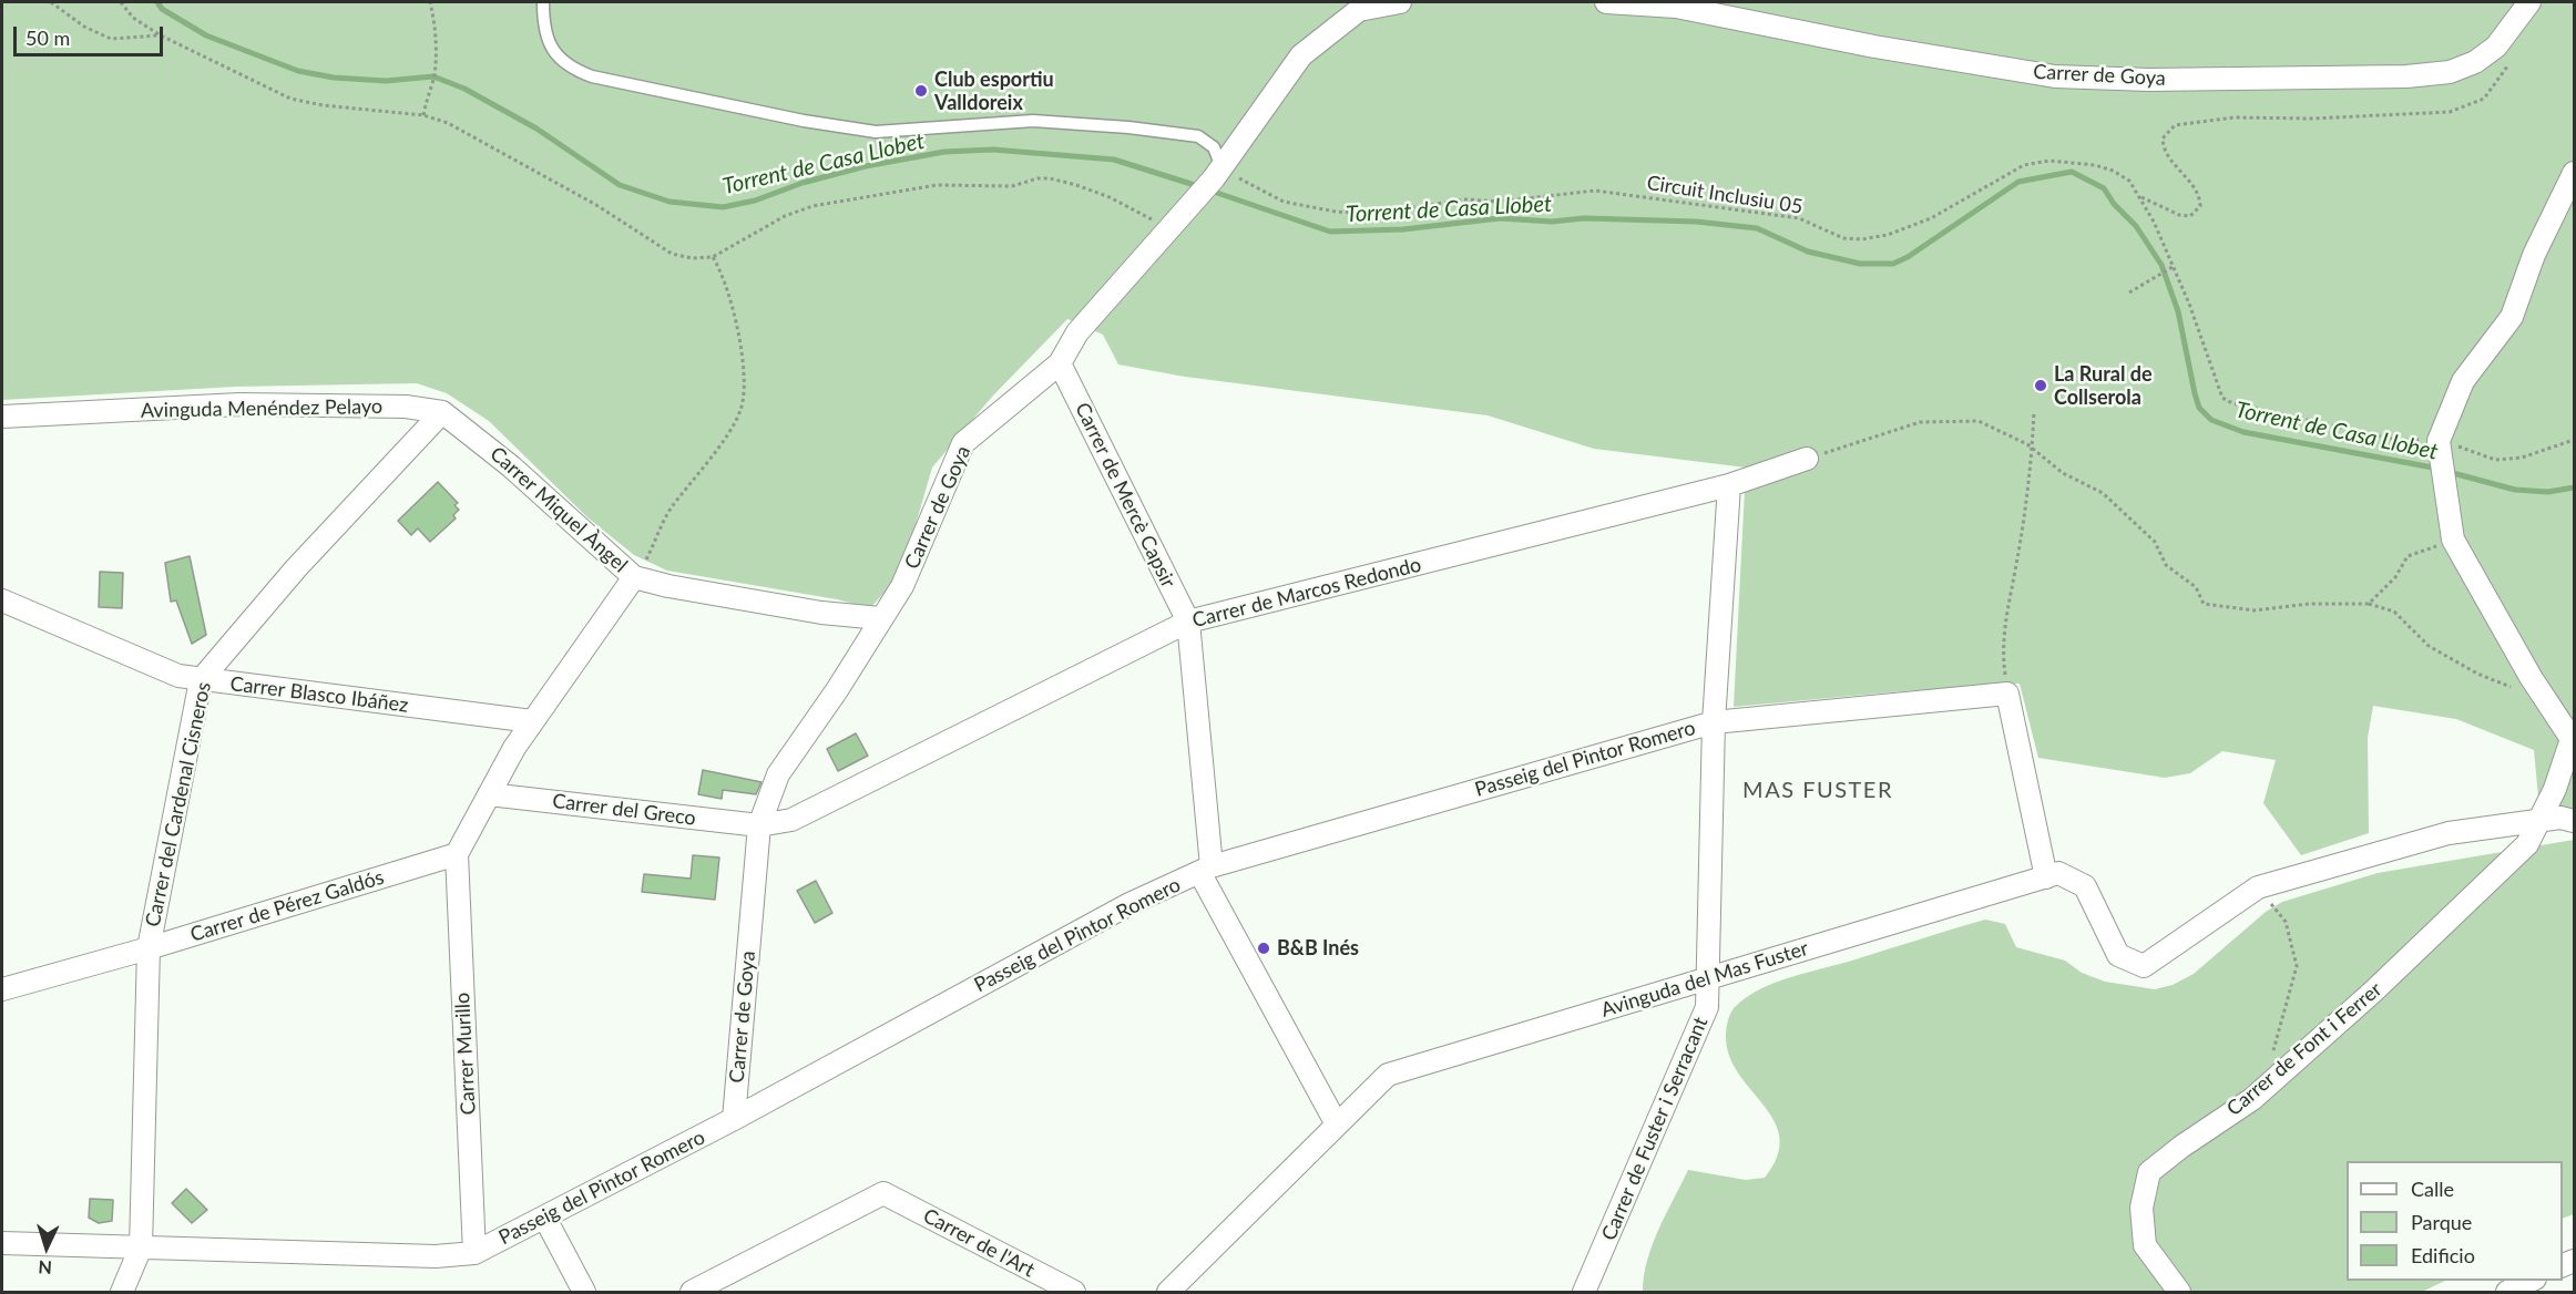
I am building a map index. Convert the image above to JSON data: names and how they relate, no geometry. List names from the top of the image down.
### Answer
{
  "streets": {
    "street": [
      "Carrer de Goya",
      "Avinguda Menéndez Pelayo",
      "Carrer de Mercè Capsir",
      "Carrer Miquel Àngel",
      "Carrer de Marcos Redondo",
      "Carrer Blasco Ibáñez",
      "Passeig del Pintor Romero",
      "Carrer del Cardenal Cisneros",
      "Carrer del Greco",
      "Carrer de Pérez Galdós",
      "Avinguda del Mas Fuster",
      "Carrer de Font i Ferrer",
      "Carrer Murillo",
      "Carrer de Fuster i Serracant",
      "Carrer de l'Art"
    ],
    "path": ["Circuit Inclusiu 05"]
  },
  "crossings": [
    ["Carrer de Goya", "Circuit Inclusiu 05"],
    ["Carrer de Goya", "Carrer de Mercè Capsir"],
    ["Carrer de Goya", "Carrer Miquel Àngel"],
    ["Carrer de Goya", "Carrer de Marcos Redondo"],
    ["Carrer de Goya", "Passeig del Pintor Romero"],
    ["Carrer de Goya", "Carrer del Greco"],
    ["Avinguda Menéndez Pelayo", "Carrer Miquel Àngel"],
    ["Avinguda Menéndez Pelayo", "Carrer del Cardenal Cisneros"],
    ["Carrer de Mercè Capsir", "Carrer de Marcos Redondo"],
    ["Carrer de Mercè Capsir", "Passeig del Pintor Romero"],
    ["Carrer de Mercè Capsir", "Avinguda del Mas Fuster"],
    ["Carrer Miquel Àngel", "Carrer del Cardenal Cisneros"],
    ["Carrer de Marcos Redondo", "Carrer del Greco"],
    ["Carrer de Marcos Redondo", "Carrer de Fuster i Serracant"],
    ["Carrer Blasco Ibáñez", "Carrer del Cardenal Cisneros"],
    ["Passeig del Pintor Romero", "Carrer del Cardenal Cisneros"],
    ["Passeig del Pintor Romero", "Carrer Murillo"],
    ["Passeig del Pintor Romero", "Carrer de Fuster i Serracant"],
    ["Carrer del Cardenal Cisneros", "Carrer de Pérez Galdós"],
    ["Carrer de Pérez Galdós", "Carrer Murillo"],
    ["Avinguda del Mas Fuster", "Carrer de Fuster i Serracant"]
  ],
  "districts": ["MAS FUSTER"],
  "water": ["Torrent de Casa Llobet"],
  "places": ["Club esportiu Valldoreix", "La Rural de Collserola", "B&B Inés"],
  "legend": ["Calle", "Parque", "Edificio"],
  "scale_bar": "50 m",
  "north": "bottom"
}
